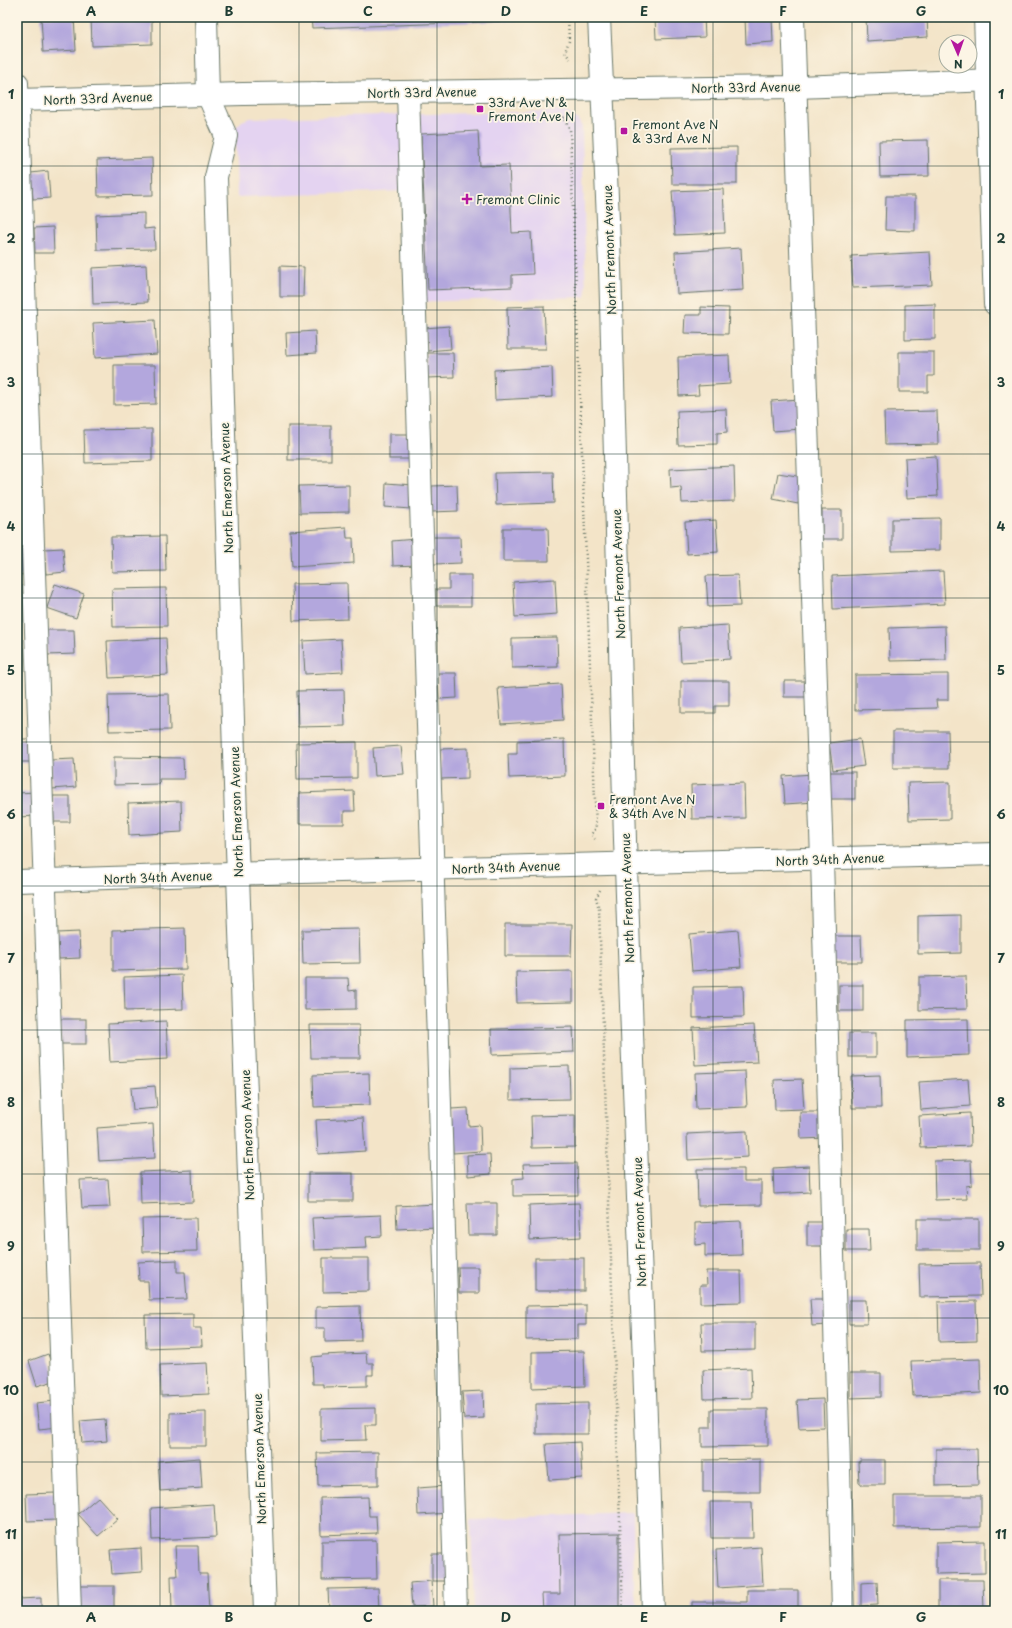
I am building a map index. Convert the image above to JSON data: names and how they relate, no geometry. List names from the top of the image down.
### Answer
{
  "streets": {
    "street": [
      "North 33rd Avenue",
      "North Fremont Avenue",
      "North Emerson Avenue",
      "North 34th Avenue"
    ]
  },
  "crossings": [
    ["North 33rd Avenue", "North Fremont Avenue"],
    ["North 33rd Avenue", "North Emerson Avenue"],
    ["North Fremont Avenue", "North 34th Avenue"],
    ["North Emerson Avenue", "North 34th Avenue"]
  ],
  "places": {
    "transit": ["33rd Ave N & Fremont Ave N", "Fremont Ave N & 33rd Ave N", "Fremont Ave N & 34th Ave N"],
    "health": ["Fremont Clinic"]
  },
  "north": "bottom",
  "grid": {
    "columns": [
      "A",
      "B",
      "C",
      "D",
      "E",
      "F",
      "G"
    ],
    "rows": [
      "1",
      "2",
      "3",
      "4",
      "5",
      "6",
      "7",
      "8",
      "9",
      "10",
      "11"
    ]
  }
}
